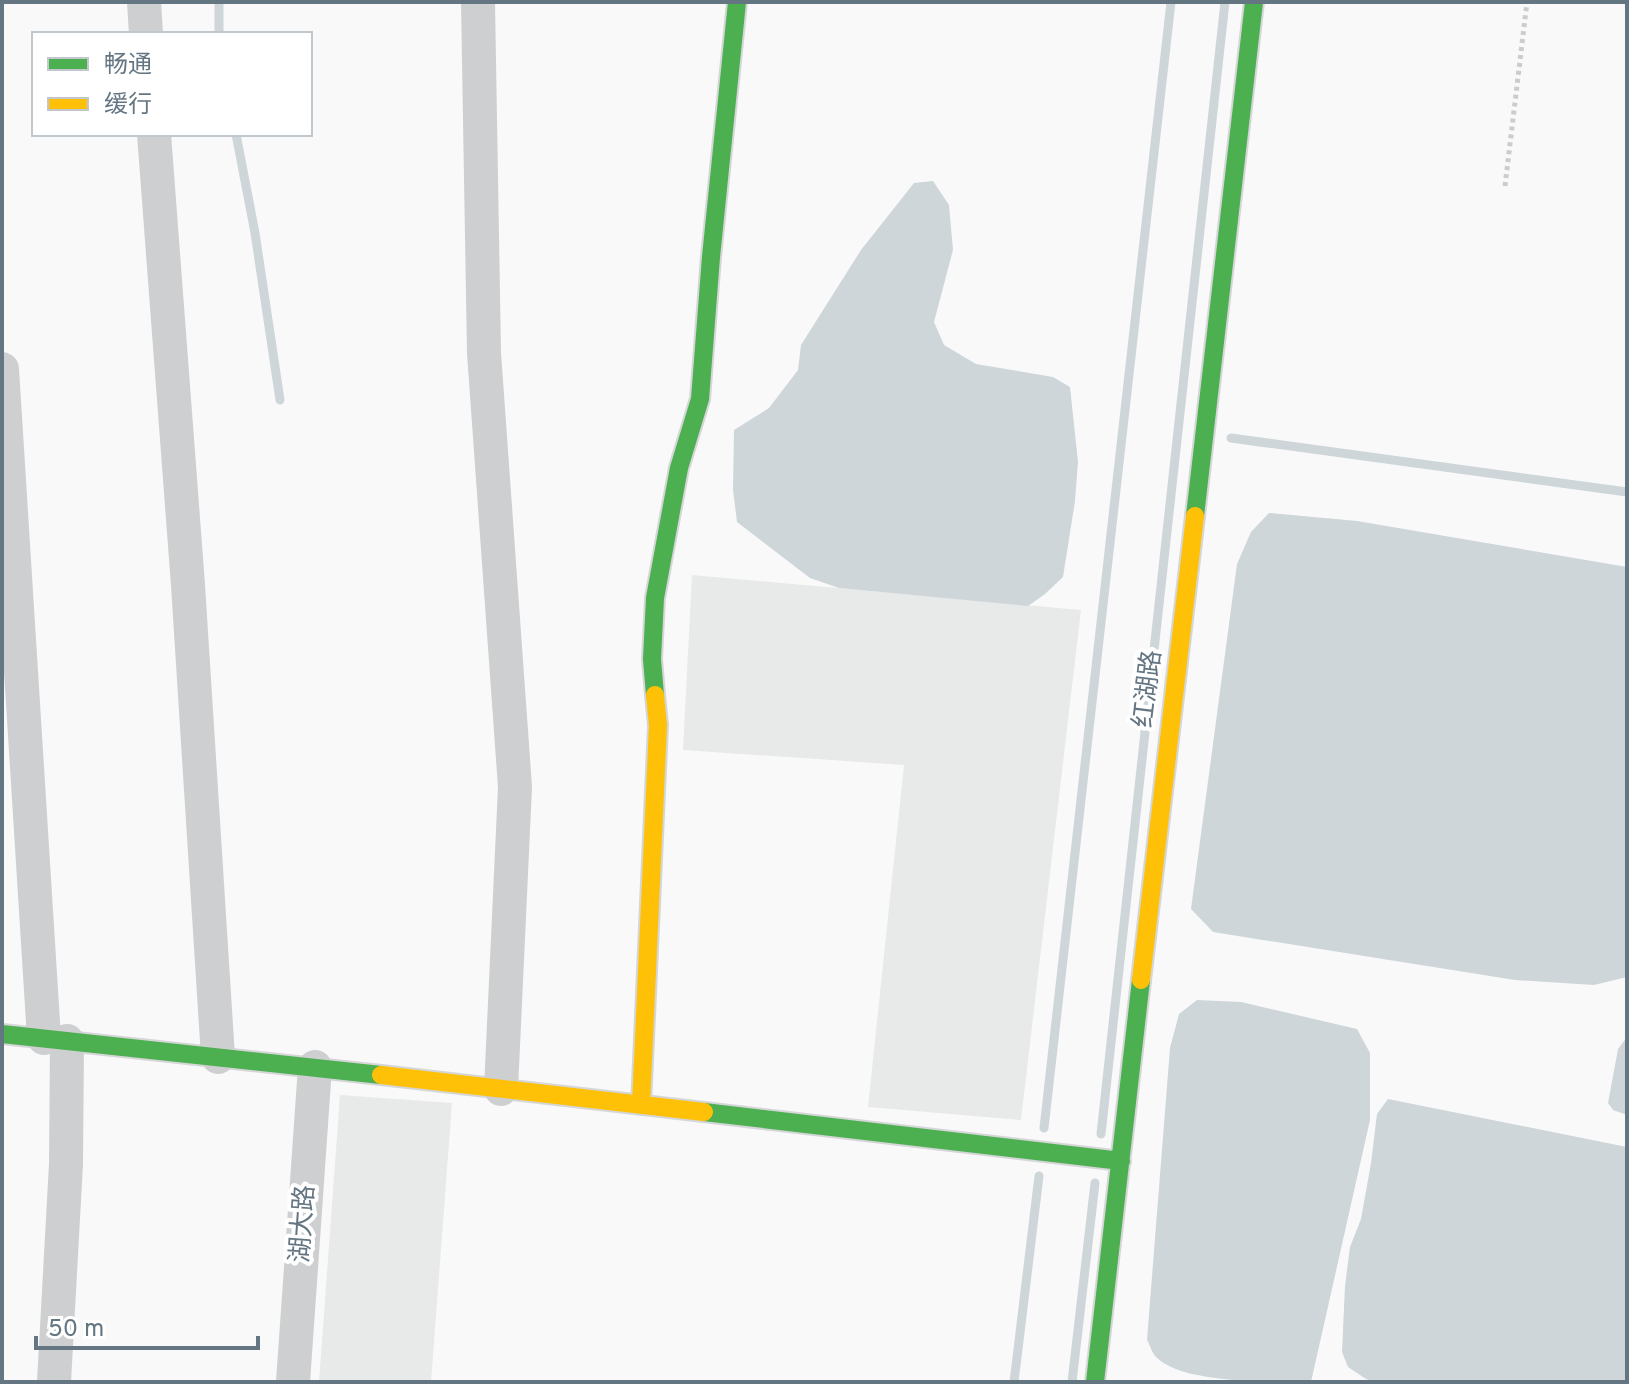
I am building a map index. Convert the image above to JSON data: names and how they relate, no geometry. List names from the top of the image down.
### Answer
{
  "streets": {
    "street": ["红湖路", "湖大路"]
  },
  "legend": ["畅通", "缓行"],
  "scale_bar": "50 m"
}
